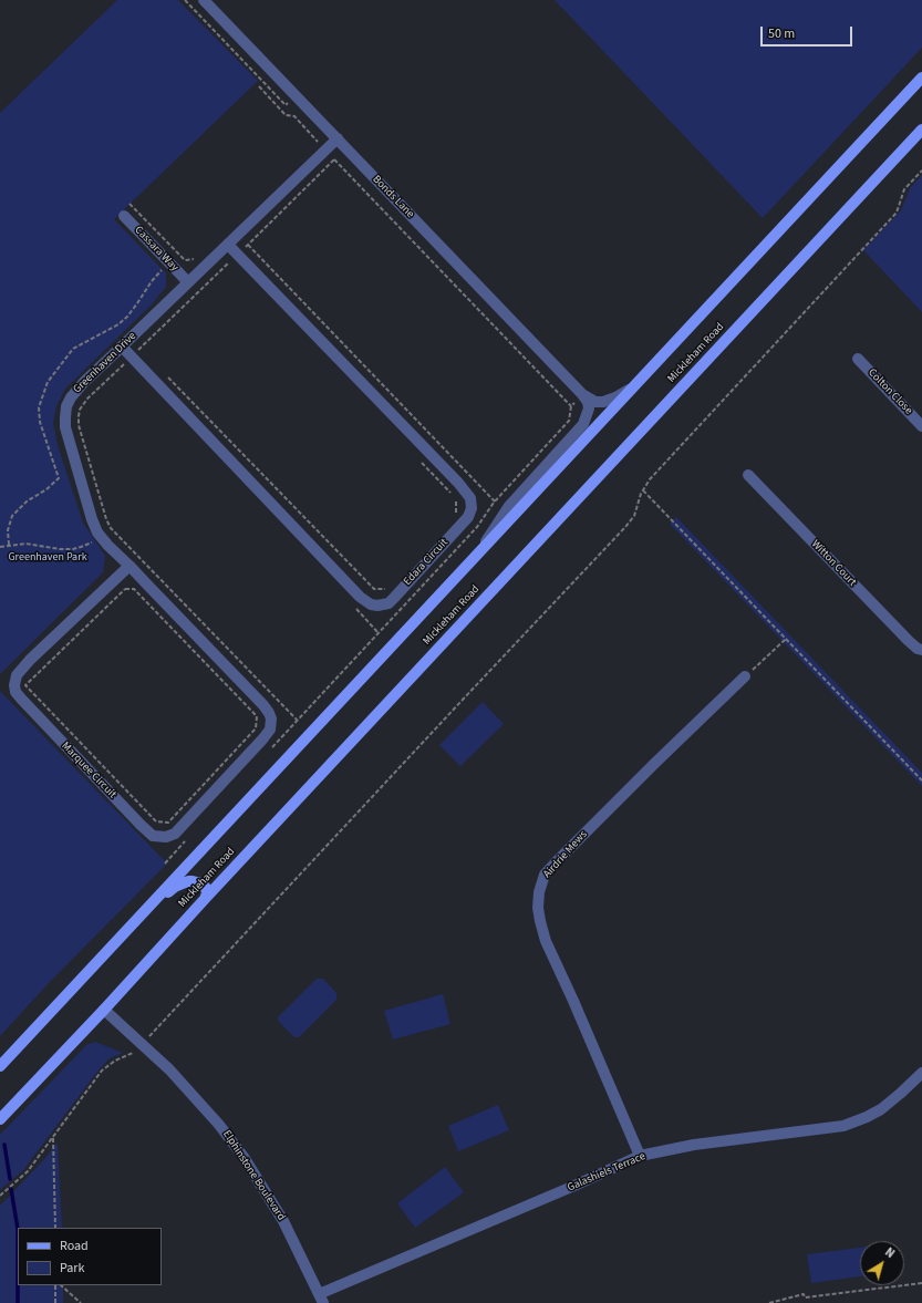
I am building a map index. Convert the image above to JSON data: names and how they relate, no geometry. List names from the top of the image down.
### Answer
{
  "streets": {
    "main road": ["Mickleham Road"],
    "street": [
      "Bonds Lane",
      "Cassara Way",
      "Greenhaven Drive",
      "Colton Close",
      "Edara Circuit",
      "Witton Court",
      "Marquee Circuit",
      "Airdrie Mews",
      "Galashiels Terrace",
      "Elphinstone Boulevard"
    ]
  },
  "crossings": [
    ["Bonds Lane", "Greenhaven Drive"],
    ["Cassara Way", "Greenhaven Drive"],
    ["Mickleham Road", "Elphinstone Boulevard"],
    ["Greenhaven Drive", "Edara Circuit"],
    ["Greenhaven Drive", "Marquee Circuit"],
    ["Airdrie Mews", "Galashiels Terrace"],
    ["Galashiels Terrace", "Elphinstone Boulevard"]
  ],
  "parks": ["Greenhaven Park"],
  "legend": ["Road", "Park"],
  "scale_bar": "50 m",
  "north": "top right"
}
